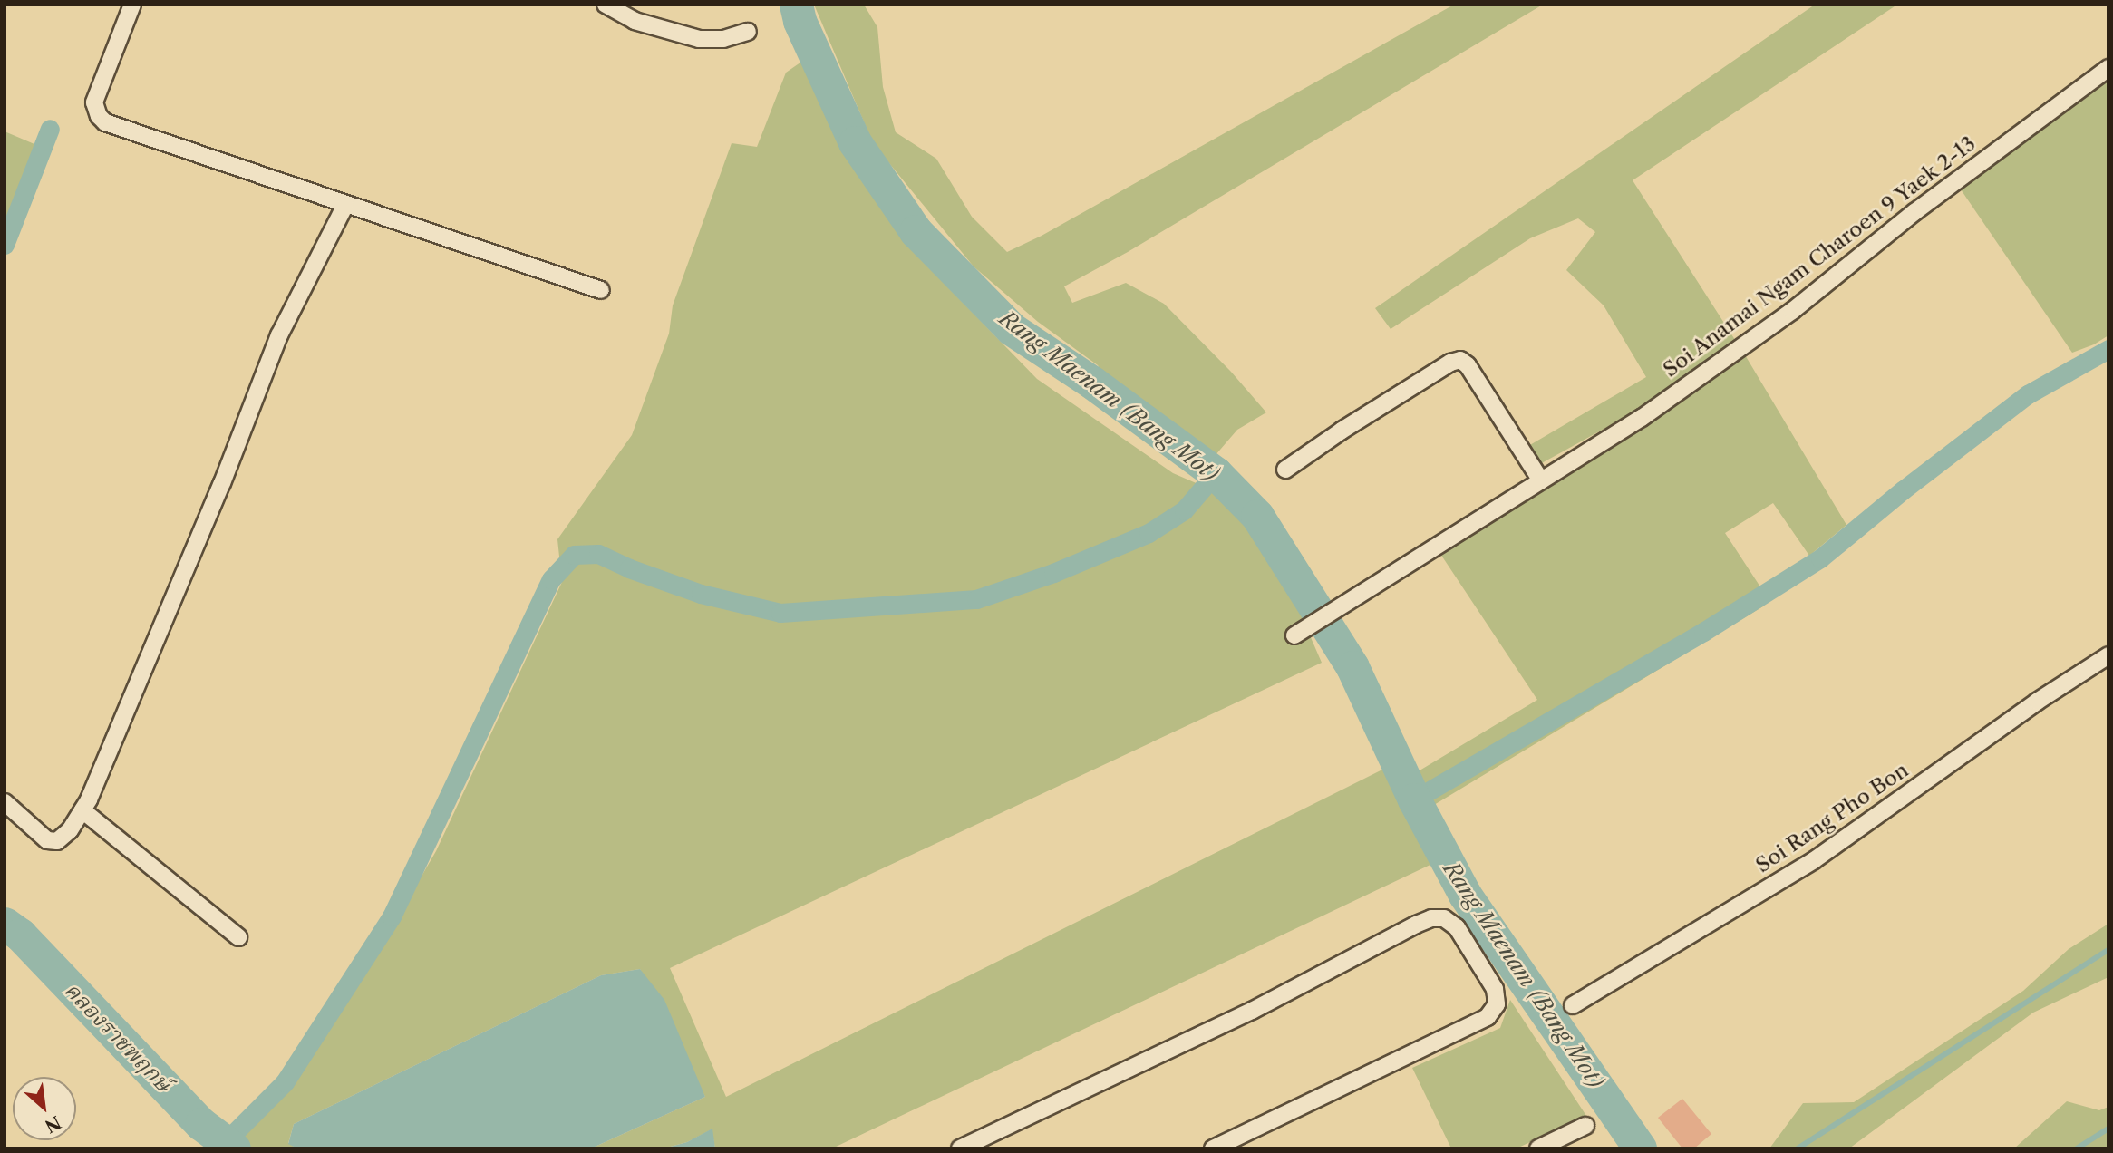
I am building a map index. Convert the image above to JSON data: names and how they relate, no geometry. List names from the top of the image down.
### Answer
{
  "streets": {
    "street": ["Soi Anamai Ngam Charoen 9 Yaek 2-13", "Soi Rang Pho Bon"]
  },
  "water": ["Rang Maenam (Bang Mot)", "คลองราชพฤกษ์"],
  "north": "bottom right"
}
